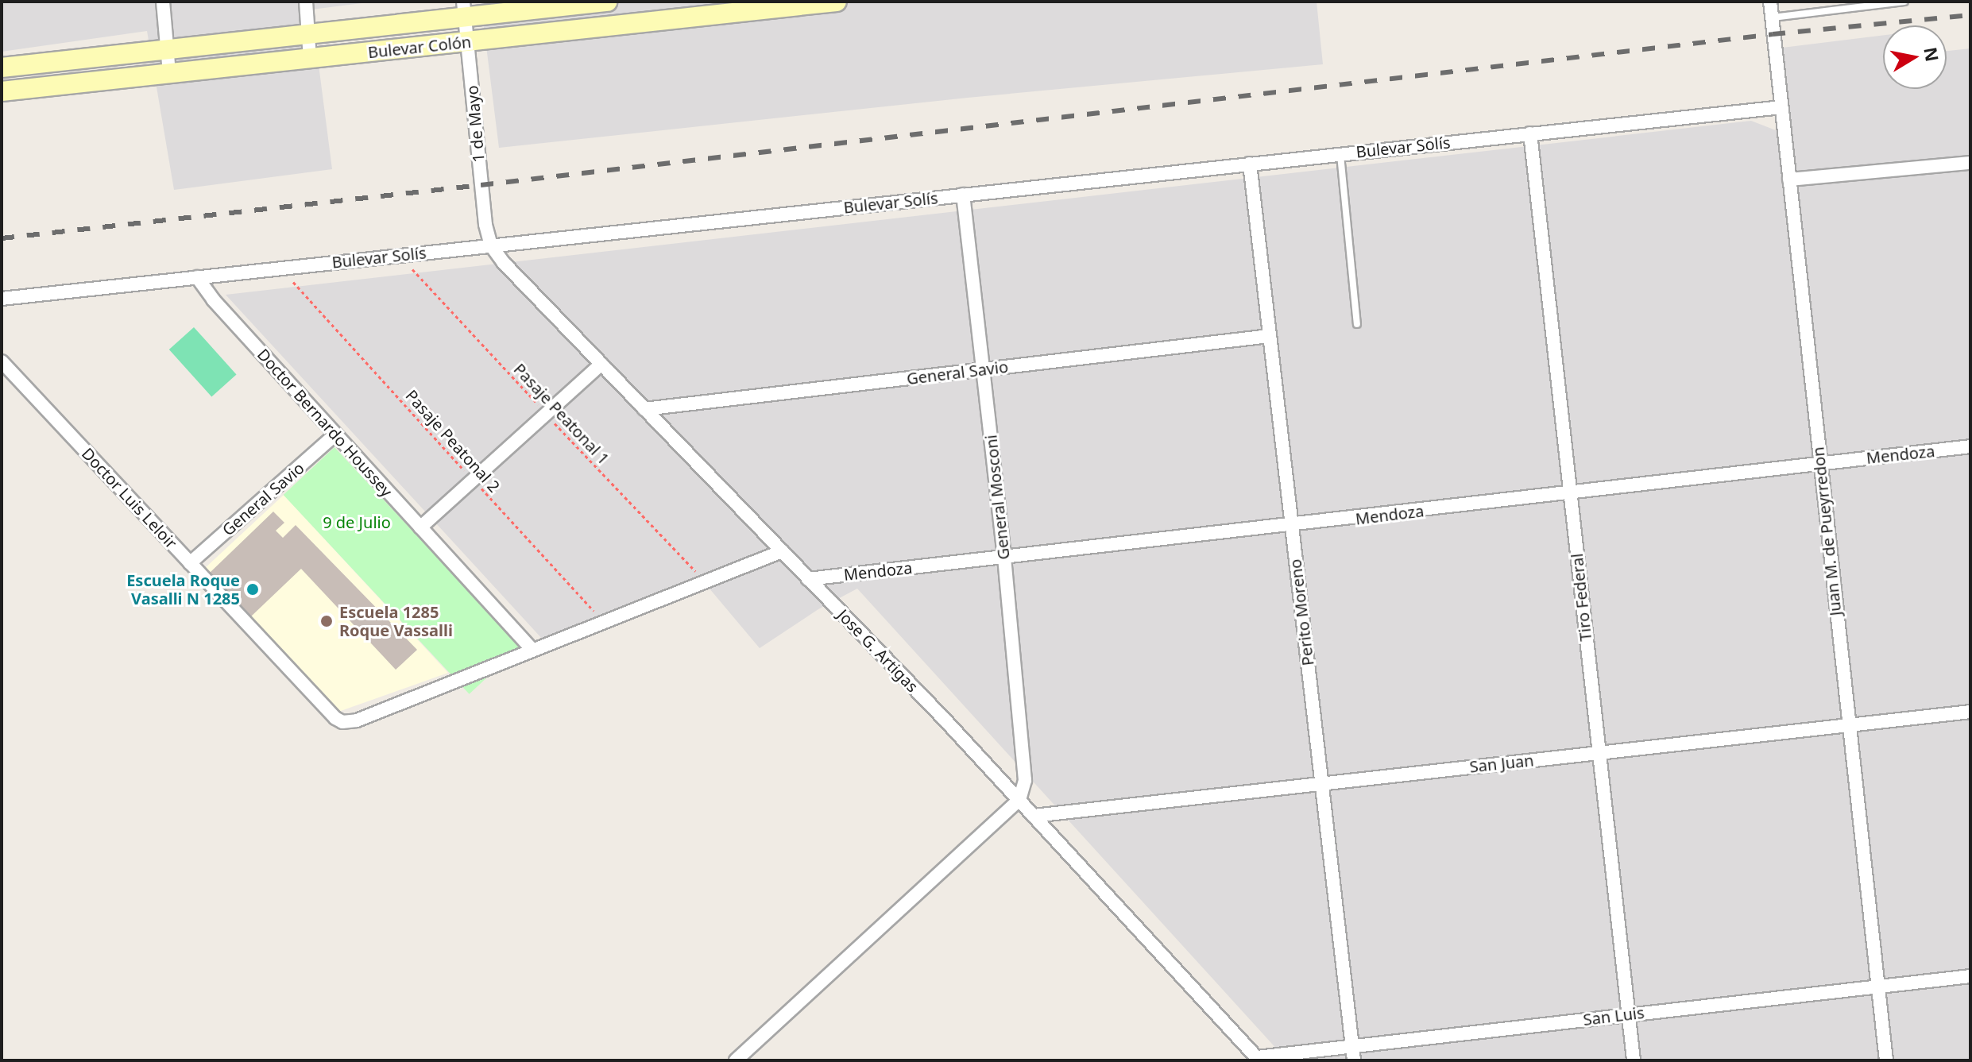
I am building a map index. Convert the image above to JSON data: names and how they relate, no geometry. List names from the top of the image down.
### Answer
{
  "streets": {
    "main road": ["Bulevar Colón"],
    "street": [
      "1 de Mayo",
      "Bulevar Solís",
      "General Savio",
      "Doctor Bernardo Houssey",
      "Mendoza",
      "General Mosconi",
      "Doctor Luis Leloir",
      "Juan M. de Pueyrredon",
      "Tiro Federal",
      "Perito Moreno",
      "Jose G. Artigas",
      "San Juan",
      "San Luis"
    ],
    "path": ["Pasaje Peatonal 1", "Pasaje Peatonal 2"]
  },
  "crossings": [
    ["Bulevar Colón", "1 de Mayo"],
    ["1 de Mayo", "Bulevar Solís"],
    ["1 de Mayo", "Jose G. Artigas"],
    ["Bulevar Solís", "Doctor Bernardo Houssey"],
    ["Bulevar Solís", "General Mosconi"],
    ["Bulevar Solís", "Juan M. de Pueyrredon"],
    ["Bulevar Solís", "Tiro Federal"],
    ["Bulevar Solís", "Perito Moreno"],
    ["Bulevar Solís", "Jose G. Artigas"],
    ["General Savio", "Doctor Bernardo Houssey"],
    ["General Savio", "General Mosconi"],
    ["General Savio", "Doctor Luis Leloir"],
    ["General Savio", "Perito Moreno"],
    ["General Savio", "Jose G. Artigas"],
    ["Doctor Bernardo Houssey", "Doctor Luis Leloir"],
    ["Mendoza", "General Mosconi"],
    ["Mendoza", "Juan M. de Pueyrredon"],
    ["Mendoza", "Tiro Federal"],
    ["Mendoza", "Perito Moreno"],
    ["Mendoza", "Jose G. Artigas"],
    ["General Mosconi", "Jose G. Artigas"],
    ["Juan M. de Pueyrredon", "San Juan"],
    ["Juan M. de Pueyrredon", "San Luis"],
    ["Tiro Federal", "San Juan"],
    ["Tiro Federal", "San Luis"],
    ["Perito Moreno", "San Juan"],
    ["Perito Moreno", "San Luis"],
    ["Jose G. Artigas", "San Juan"],
    ["Jose G. Artigas", "San Luis"]
  ],
  "parks": ["9 de Julio"],
  "places": ["Escuela Roque Vasalli N 1285", "Escuela 1285 Roque Vassalli"],
  "north": "right"
}
